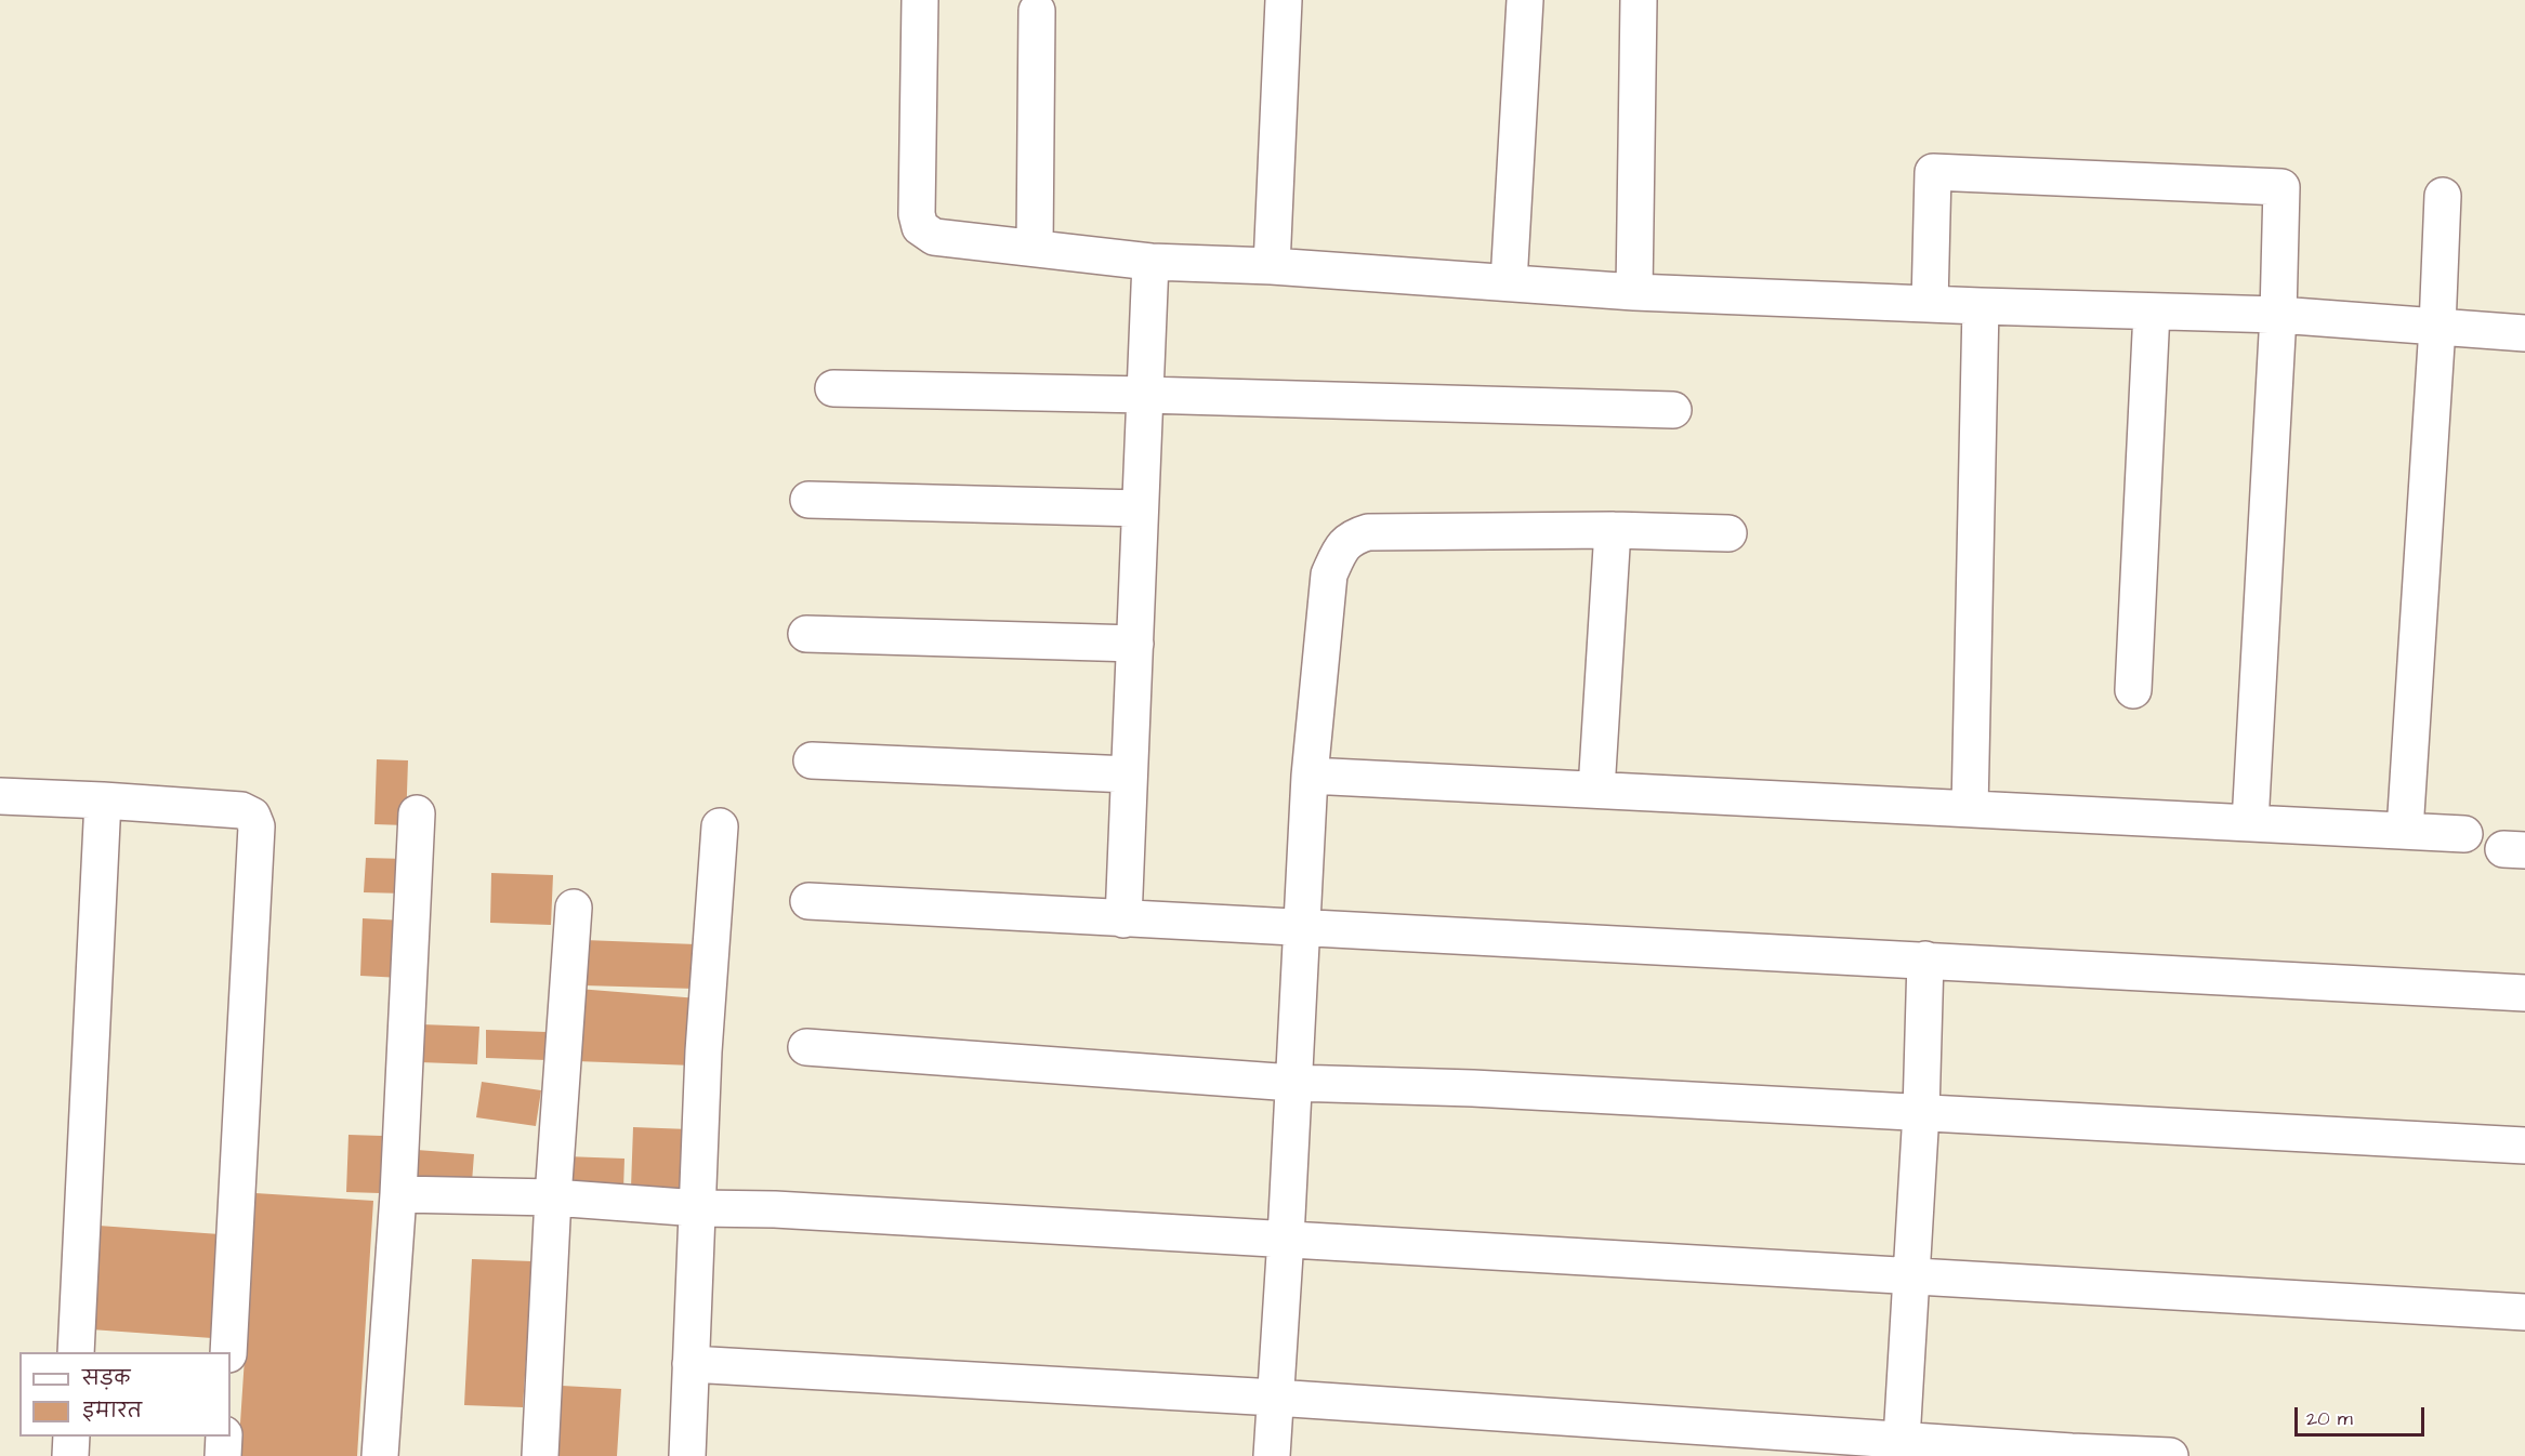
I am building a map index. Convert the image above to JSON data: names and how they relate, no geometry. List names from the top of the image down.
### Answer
{
  "legend": ["सड़क", "इमारत"],
  "scale_bar": "20 m"
}
